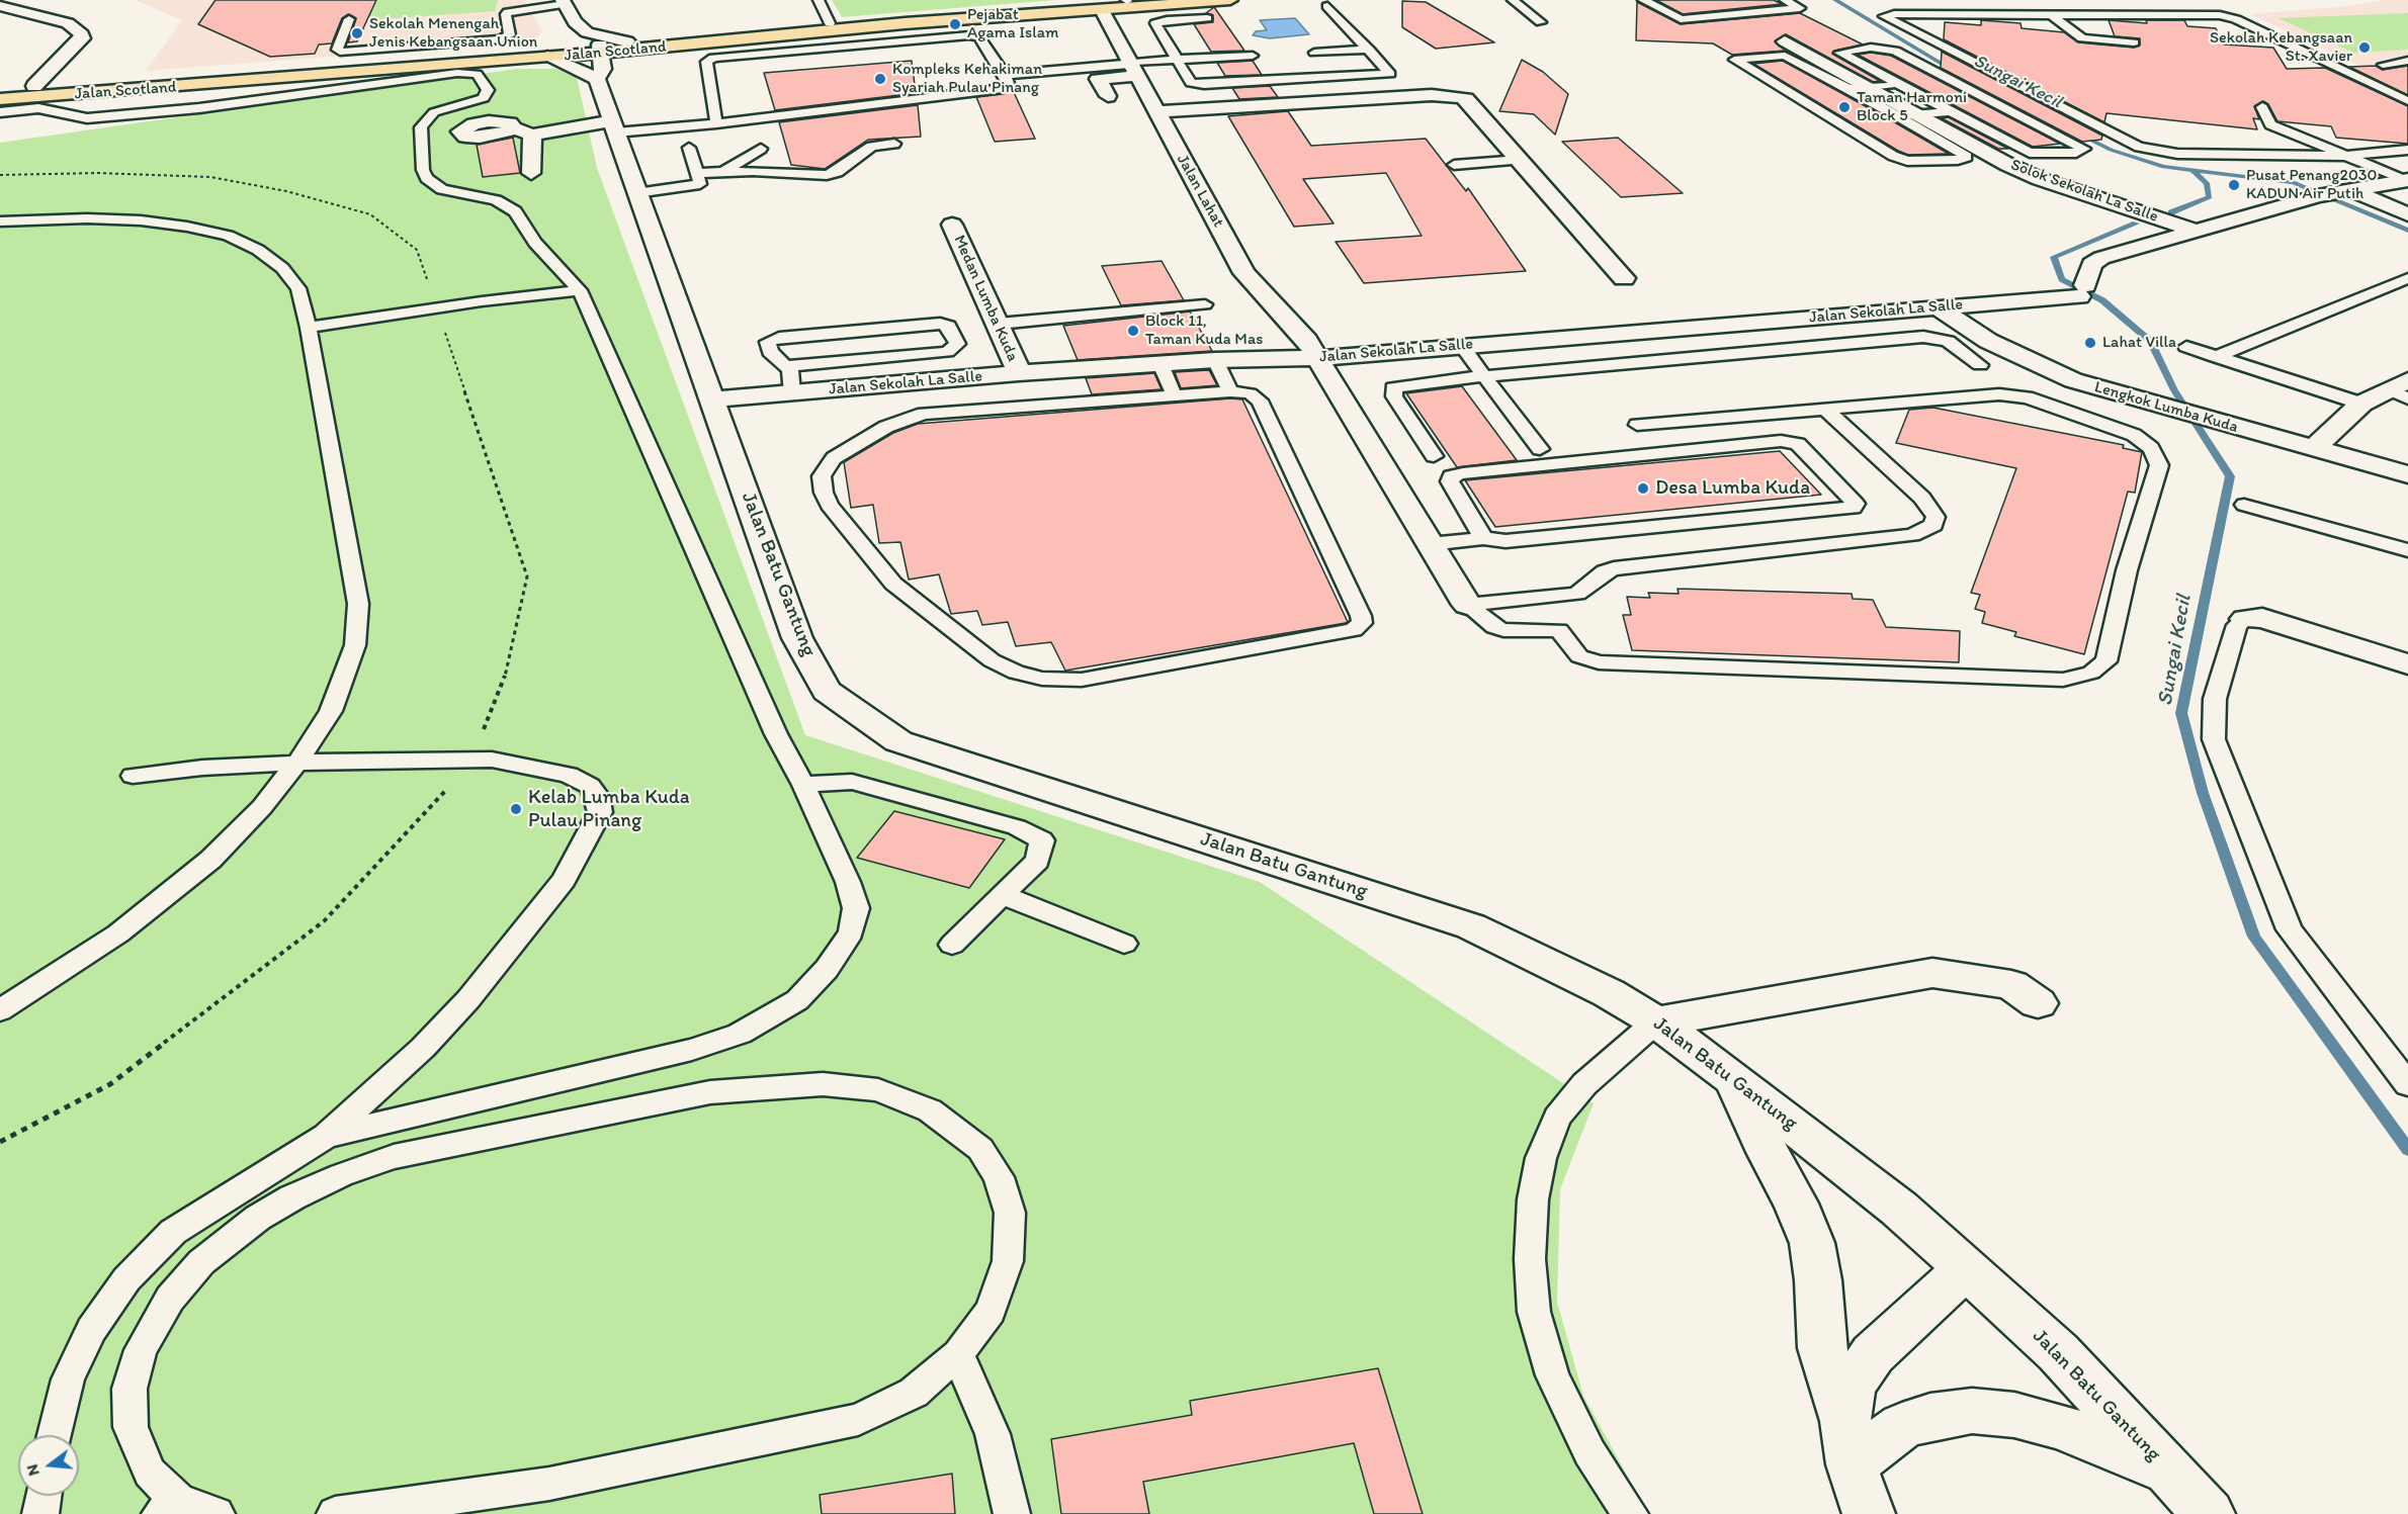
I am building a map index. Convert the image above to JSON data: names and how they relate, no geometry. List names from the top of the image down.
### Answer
{
  "streets": {
    "main road": ["Jalan Scotland"],
    "street": [
      "Jalan Lahat",
      "Solok Sekolah La Salle",
      "Medan Lumba Kuda",
      "Jalan Sekolah La Salle",
      "Lengkok Lumba Kuda",
      "Jalan Batu Gantung"
    ]
  },
  "crossings": [
    ["Jalan Scotland", "Jalan Lahat"],
    ["Jalan Scotland", "Jalan Batu Gantung"],
    ["Jalan Lahat", "Jalan Sekolah La Salle"],
    ["Solok Sekolah La Salle", "Jalan Sekolah La Salle"],
    ["Medan Lumba Kuda", "Jalan Sekolah La Salle"],
    ["Jalan Sekolah La Salle", "Lengkok Lumba Kuda"],
    ["Jalan Sekolah La Salle", "Jalan Batu Gantung"]
  ],
  "water": ["Sungai Kecil"],
  "places": [
    "Pejabat Agama Islam",
    "Sekolah Menengah Jenis Kebangsaan Union",
    "Sekolah Kebangsaan St. Xavier",
    "Kompleks Kehakiman Syariah Pulau Pinang",
    "Taman Harmoni Block 5",
    "Pusat Penang2030 KADUN Air Putih",
    "Block 11, Taman Kuda Mas",
    "Lahat Villa",
    "Desa Lumba Kuda",
    "Kelab Lumba Kuda Pulau Pinang"
  ],
  "north": "left"
}
